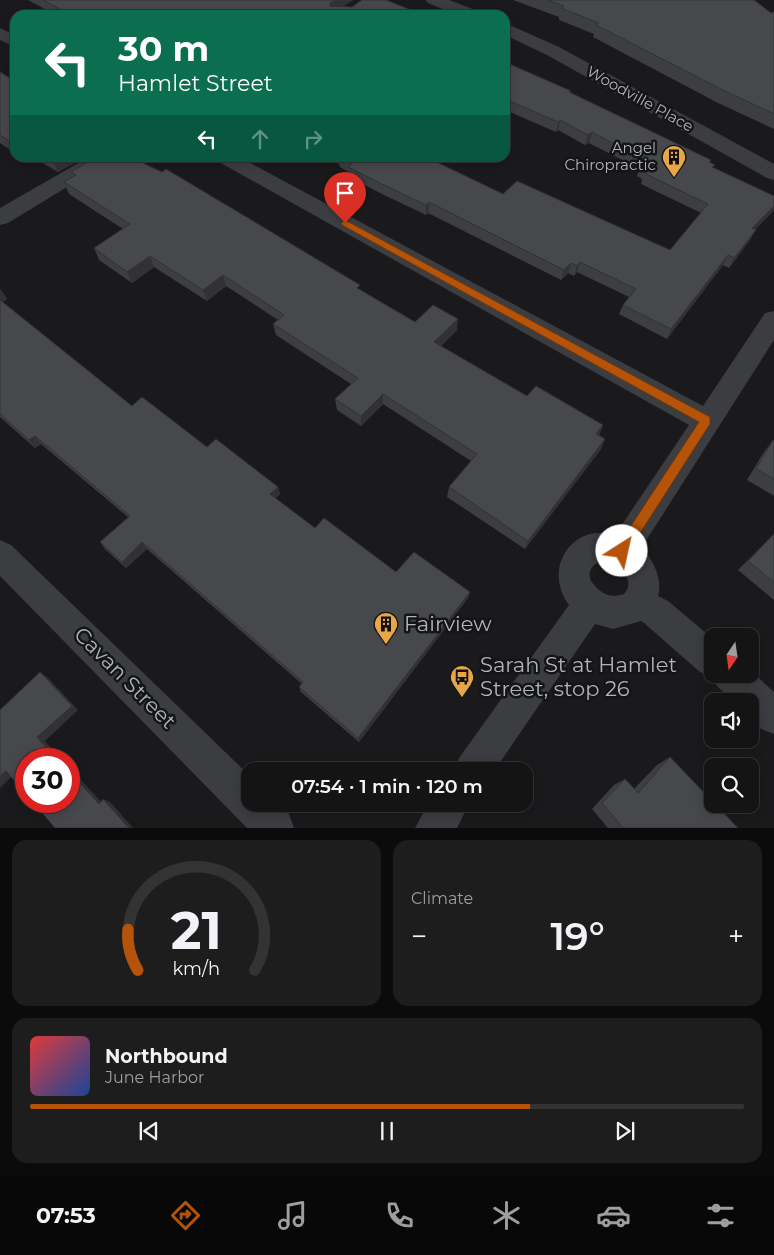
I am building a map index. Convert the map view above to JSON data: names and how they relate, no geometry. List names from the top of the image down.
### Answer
{
  "streets": {
    "street": ["Woodville Place", "Cavan Street"]
  },
  "places": {
    "building": ["Angel Chiropractic", "Fairview"],
    "bus stop": ["Sarah St at Hamlet Street, stop 26"]
  },
  "north": "bottom",
  "page": {
    "turn": ["30 m", "Hamlet Street"],
    "limit": "30",
    "trip": "07:54 · 1 min · 120 m",
    "tile": "Climate",
    "heat": ["−", "19°", "+"],
    "song": ["Northbound", "June Harbor"],
    "tabs": "07:53",
    "gauge": ["21", "km/h"]
  }
}
